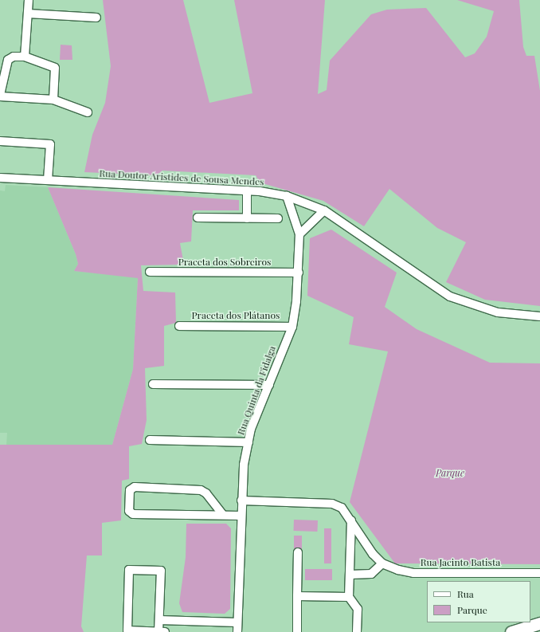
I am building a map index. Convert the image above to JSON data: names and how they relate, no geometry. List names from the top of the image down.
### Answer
{
  "streets": {
    "street": [
      "Rua Doutor Aristides de Sousa Mendes",
      "Praceta dos Sobreiros",
      "Praceta dos Plátanos",
      "Rua Quinta da Fidalga",
      "Rua Jacinto Batista"
    ]
  },
  "crossings": [
    ["Rua Doutor Aristides de Sousa Mendes", "Rua Quinta da Fidalga"],
    ["Praceta dos Sobreiros", "Rua Quinta da Fidalga"],
    ["Praceta dos Plátanos", "Rua Quinta da Fidalga"]
  ],
  "parks": ["Parque"],
  "legend": ["Rua", "Parque"]
}
